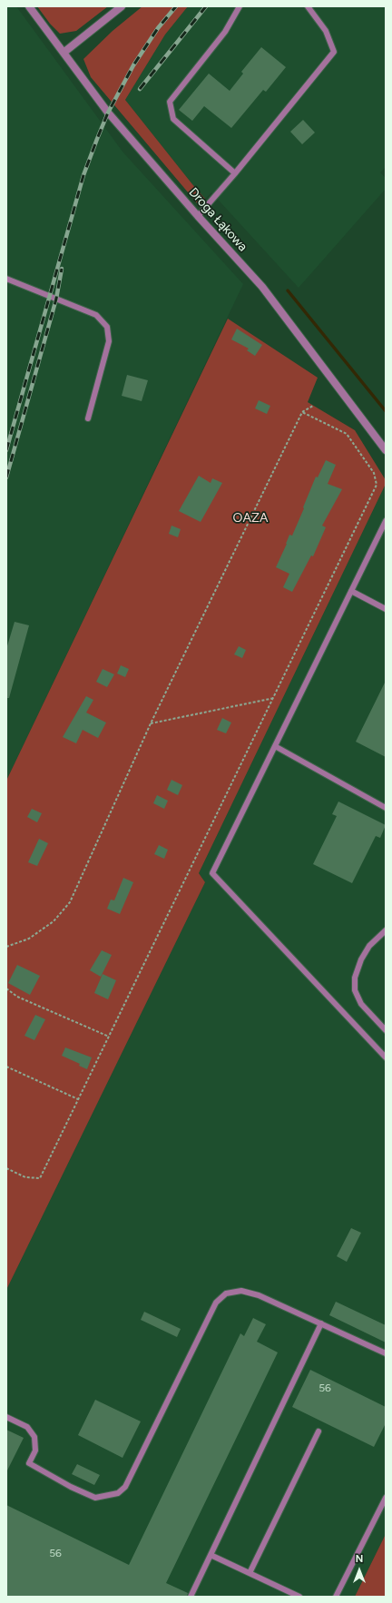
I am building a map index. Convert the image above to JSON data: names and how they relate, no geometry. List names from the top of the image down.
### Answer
{
  "streets": {
    "street": ["Droga Łąkowa"]
  },
  "parks": ["OAZA"],
  "house_numbers": ["56", "56"],
  "north": "top"
}
